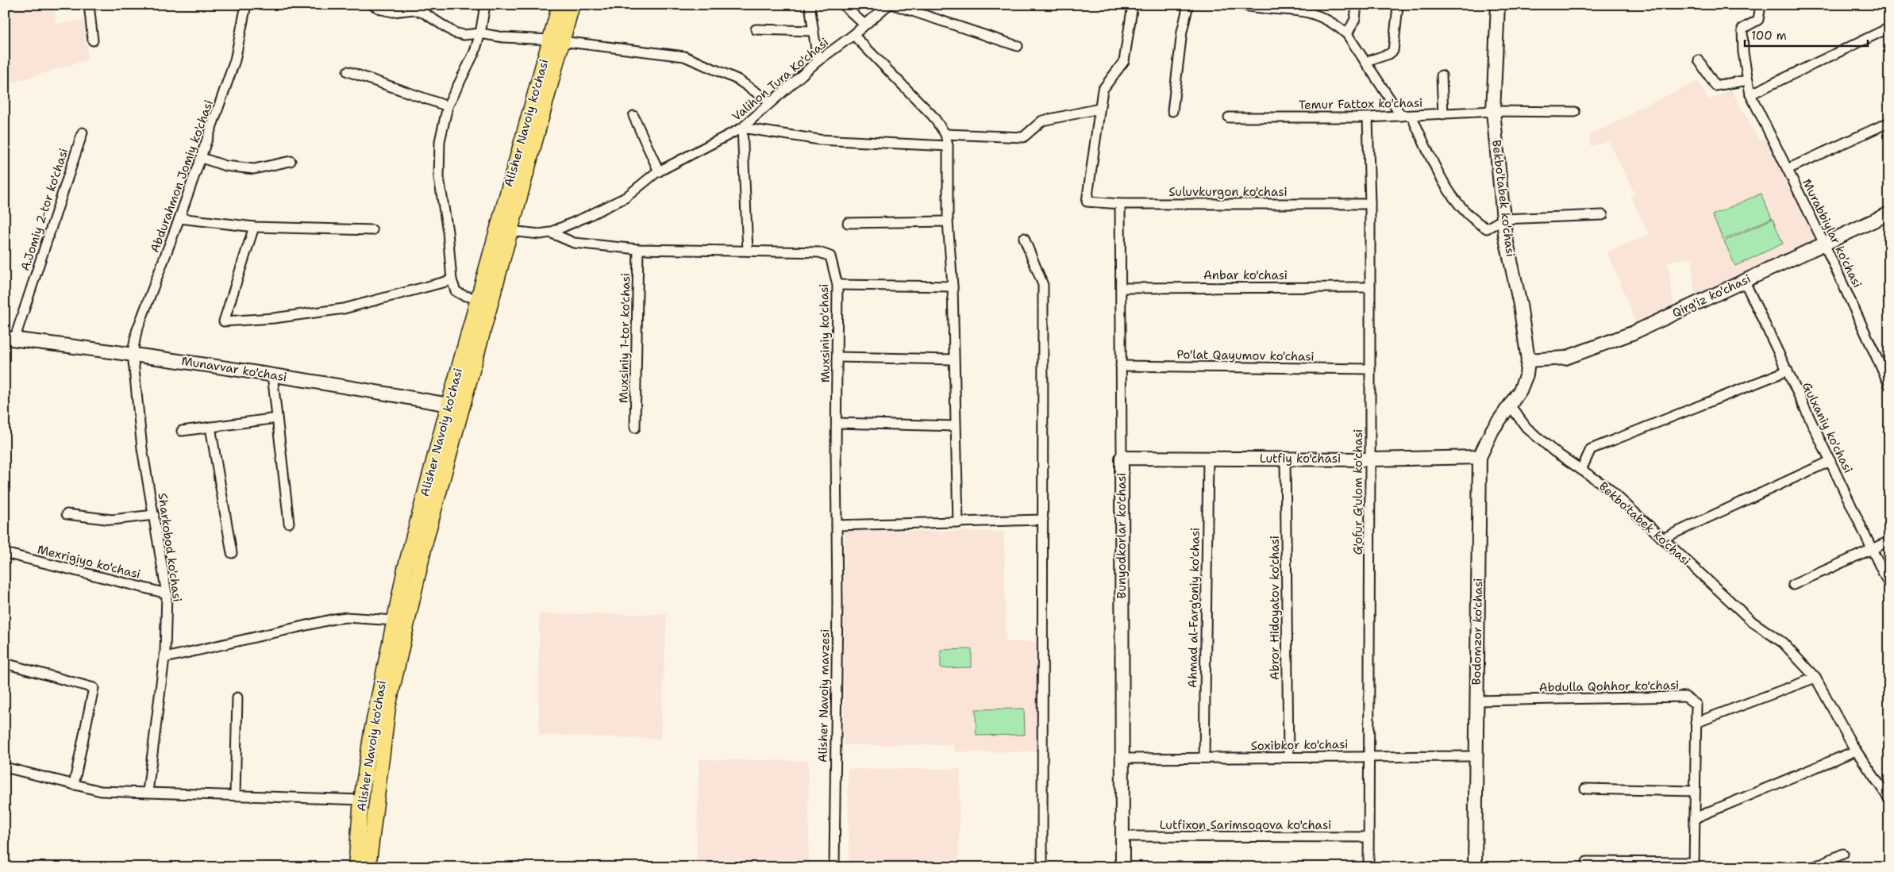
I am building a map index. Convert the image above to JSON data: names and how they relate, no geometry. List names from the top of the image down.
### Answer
{
  "streets": {
    "main road": [
      "Alisher Navoiy ko'chasi",
      "Bekbo'tabek ko'chasi",
      "Qirg'iz ko'chasi",
      "Munavvar ko'chasi",
      "Lutfiy ko'chasi",
      "Bunyodkorlar ko'chasi",
      "Bodomzor ko'chasi"
    ],
    "street": [
      "Valihon Tura Ko'chasi",
      "Temur Fattox ko'chasi",
      "Abdurahmon Jomiy ko'chasi",
      "Suluvkurgon ko'chasi",
      "A.Jomiy 2-tor ko'chasi",
      "Murabbiylar ko'chasi",
      "Anbar ko'chasi",
      "Muxsiniy ko'chasi",
      "Muxsiniy 1-tor ko'chasi",
      "Po'lat Qayumov ko'chasi",
      "Gulxaniy ko'chasi",
      "G'ofur G'ulom ko'chasi",
      "Sharkobod ko'chasi",
      "Mexrigiyo ko'chasi",
      "Ahmad al-Farg'oniy ko'chasi",
      "Abror Hidoyatov ko'chasi",
      "Abdulla Qohhor ko'chasi",
      "Alisher Navoiy mavzesi",
      "Soxibkor ko'chasi",
      "Lutfixon Sarimsoqova ko'chasi"
    ]
  },
  "crossings": [
    ["Valihon Tura Ko'chasi", "Alisher Navoiy ko'chasi"],
    ["Valihon Tura Ko'chasi", "Muxsiniy ko'chasi"],
    ["Temur Fattox ko'chasi", "Bekbo'tabek ko'chasi"],
    ["Temur Fattox ko'chasi", "G'ofur G'ulom ko'chasi"],
    ["Alisher Navoiy ko'chasi", "Munavvar ko'chasi"],
    ["Abdurahmon Jomiy ko'chasi", "Munavvar ko'chasi"],
    ["Abdurahmon Jomiy ko'chasi", "Sharkobod ko'chasi"],
    ["Suluvkurgon ko'chasi", "G'ofur G'ulom ko'chasi"],
    ["Suluvkurgon ko'chasi", "Bunyodkorlar ko'chasi"],
    ["Bekbo'tabek ko'chasi", "Qirg'iz ko'chasi"],
    ["Bekbo'tabek ko'chasi", "Bodomzor ko'chasi"],
    ["A.Jomiy 2-tor ko'chasi", "Munavvar ko'chasi"],
    ["Murabbiylar ko'chasi", "Qirg'iz ko'chasi"],
    ["Anbar ko'chasi", "G'ofur G'ulom ko'chasi"],
    ["Anbar ko'chasi", "Bunyodkorlar ko'chasi"],
    ["Qirg'iz ko'chasi", "Gulxaniy ko'chasi"],
    ["Muxsiniy ko'chasi", "Muxsiniy 1-tor ko'chasi"],
    ["Muxsiniy ko'chasi", "Alisher Navoiy mavzesi"],
    ["Po'lat Qayumov ko'chasi", "G'ofur G'ulom ko'chasi"],
    ["Po'lat Qayumov ko'chasi", "Bunyodkorlar ko'chasi"],
    ["Munavvar ko'chasi", "Sharkobod ko'chasi"],
    ["Lutfiy ko'chasi", "G'ofur G'ulom ko'chasi"],
    ["Lutfiy ko'chasi", "Bunyodkorlar ko'chasi"],
    ["Lutfiy ko'chasi", "Ahmad al-Farg'oniy ko'chasi"],
    ["Lutfiy ko'chasi", "Abror Hidoyatov ko'chasi"],
    ["Lutfiy ko'chasi", "Bodomzor ko'chasi"],
    ["G'ofur G'ulom ko'chasi", "Soxibkor ko'chasi"],
    ["G'ofur G'ulom ko'chasi", "Lutfixon Sarimsoqova ko'chasi"],
    ["Bunyodkorlar ko'chasi", "Soxibkor ko'chasi"],
    ["Bunyodkorlar ko'chasi", "Lutfixon Sarimsoqova ko'chasi"],
    ["Sharkobod ko'chasi", "Mexrigiyo ko'chasi"],
    ["Ahmad al-Farg'oniy ko'chasi", "Soxibkor ko'chasi"],
    ["Abror Hidoyatov ko'chasi", "Soxibkor ko'chasi"],
    ["Bodomzor ko'chasi", "Abdulla Qohhor ko'chasi"],
    ["Bodomzor ko'chasi", "Soxibkor ko'chasi"]
  ],
  "scale_bar": "100 m"
}
